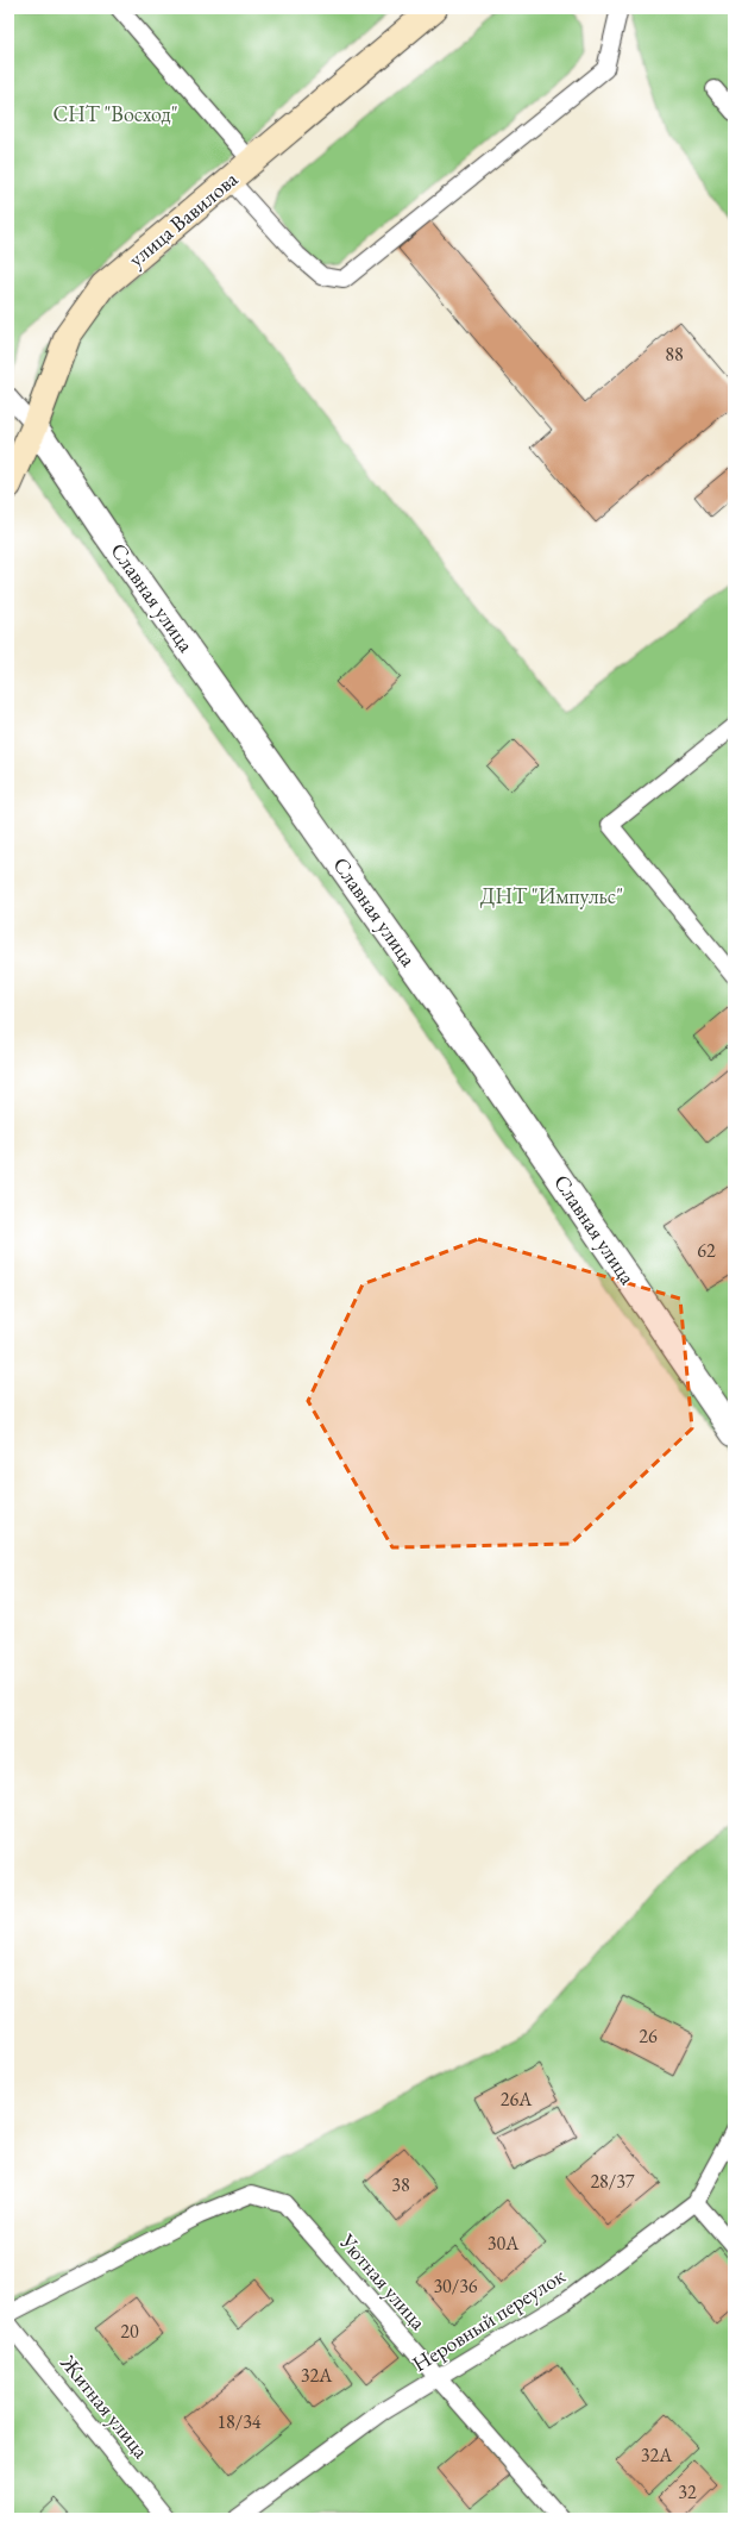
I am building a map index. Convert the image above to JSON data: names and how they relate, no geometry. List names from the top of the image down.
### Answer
{
  "streets": {
    "street": ["улица Вавилова", "Славная улица"],
    "lane": ["Уютная улица", "Неровный переулок", "Житная улица"]
  },
  "crossings": [
    ["улица Вавилова", "Славная улица"],
    ["Уютная улица", "Неровный переулок"]
  ],
  "parks": ["СНТ \"Восход\"", "ДНТ \"Импульс\""],
  "house_numbers": [
    "88",
    "62",
    "26",
    "26А",
    "28/37",
    "38",
    "30А",
    "30/36",
    "20",
    "32А",
    "18/34",
    "32А",
    "32"
  ]
}
